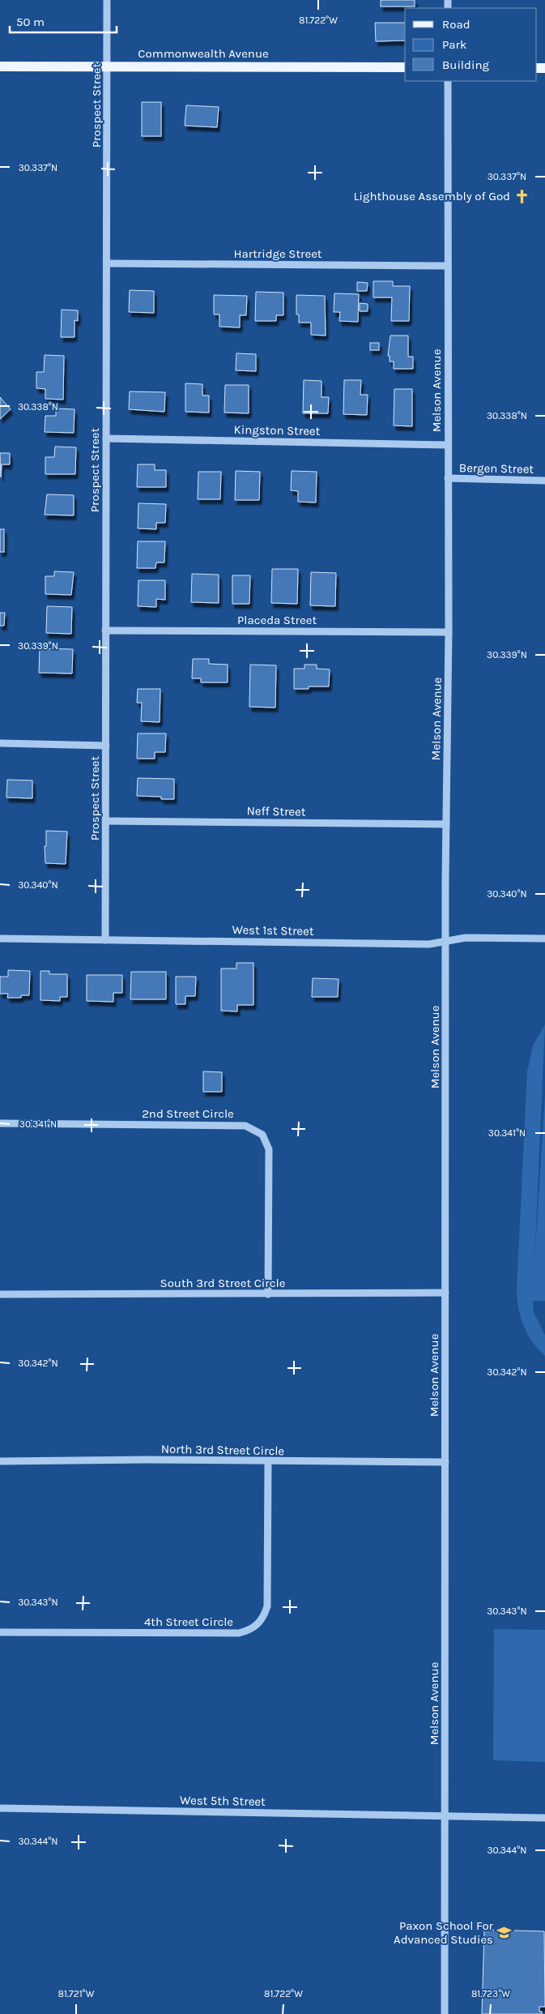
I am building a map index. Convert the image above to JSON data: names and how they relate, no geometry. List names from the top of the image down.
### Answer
{
  "streets": {
    "main road": ["Commonwealth Avenue"],
    "street": [
      "Prospect Street",
      "Hartridge Street",
      "Melson Avenue",
      "Kingston Street",
      "Bergen Street",
      "Placeda Street",
      "Neff Street",
      "West 1st Street",
      "2nd Street Circle",
      "South 3rd Street Circle",
      "North 3rd Street Circle",
      "4th Street Circle",
      "West 5th Street"
    ]
  },
  "crossings": [
    ["Commonwealth Avenue", "Prospect Street"],
    ["Prospect Street", "Hartridge Street"],
    ["Prospect Street", "Kingston Street"],
    ["Prospect Street", "Placeda Street"],
    ["Prospect Street", "Neff Street"],
    ["Prospect Street", "West 1st Street"],
    ["Hartridge Street", "Melson Avenue"],
    ["Melson Avenue", "Kingston Street"],
    ["Melson Avenue", "Bergen Street"],
    ["Melson Avenue", "Placeda Street"],
    ["Melson Avenue", "Neff Street"],
    ["Melson Avenue", "West 1st Street"],
    ["Melson Avenue", "South 3rd Street Circle"],
    ["Melson Avenue", "North 3rd Street Circle"],
    ["Melson Avenue", "West 5th Street"],
    ["2nd Street Circle", "South 3rd Street Circle"],
    ["North 3rd Street Circle", "4th Street Circle"]
  ],
  "places": {
    "church": ["Lighthouse Assembly of God"],
    "school or university": ["Paxon School For Advanced Studies"]
  },
  "legend": ["Road", "Park", "Building"],
  "scale_bar": "50 m",
  "coordinates": [
    "81.722°W",
    "30.337°N",
    "30.338°N",
    "30.339°N",
    "30.340°N",
    "30.341°N",
    "30.342°N",
    "30.343°N",
    "30.344°N",
    "81.721°W",
    "81.723°W"
  ]
}
